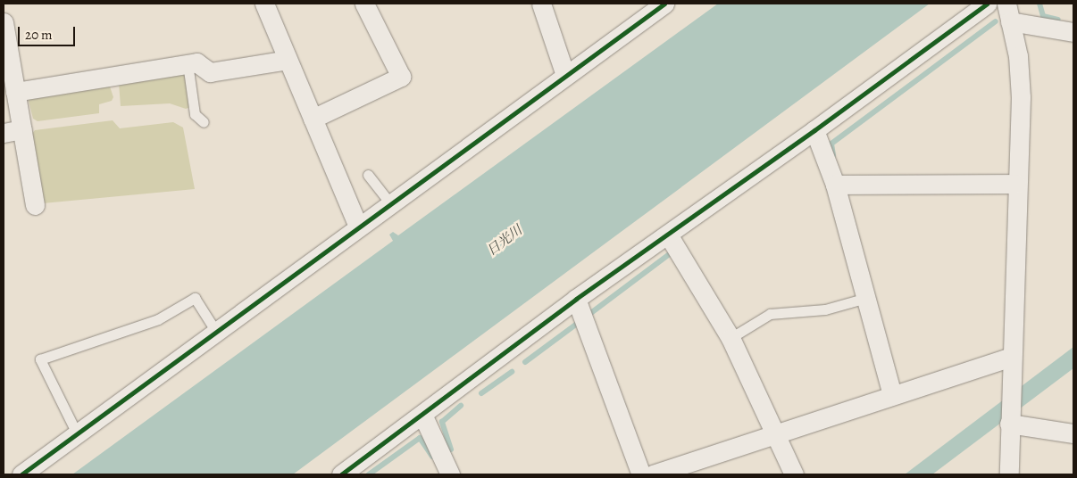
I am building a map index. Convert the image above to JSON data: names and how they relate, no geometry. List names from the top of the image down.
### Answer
{
  "water": ["日光川"],
  "scale_bar": "20 m"
}
